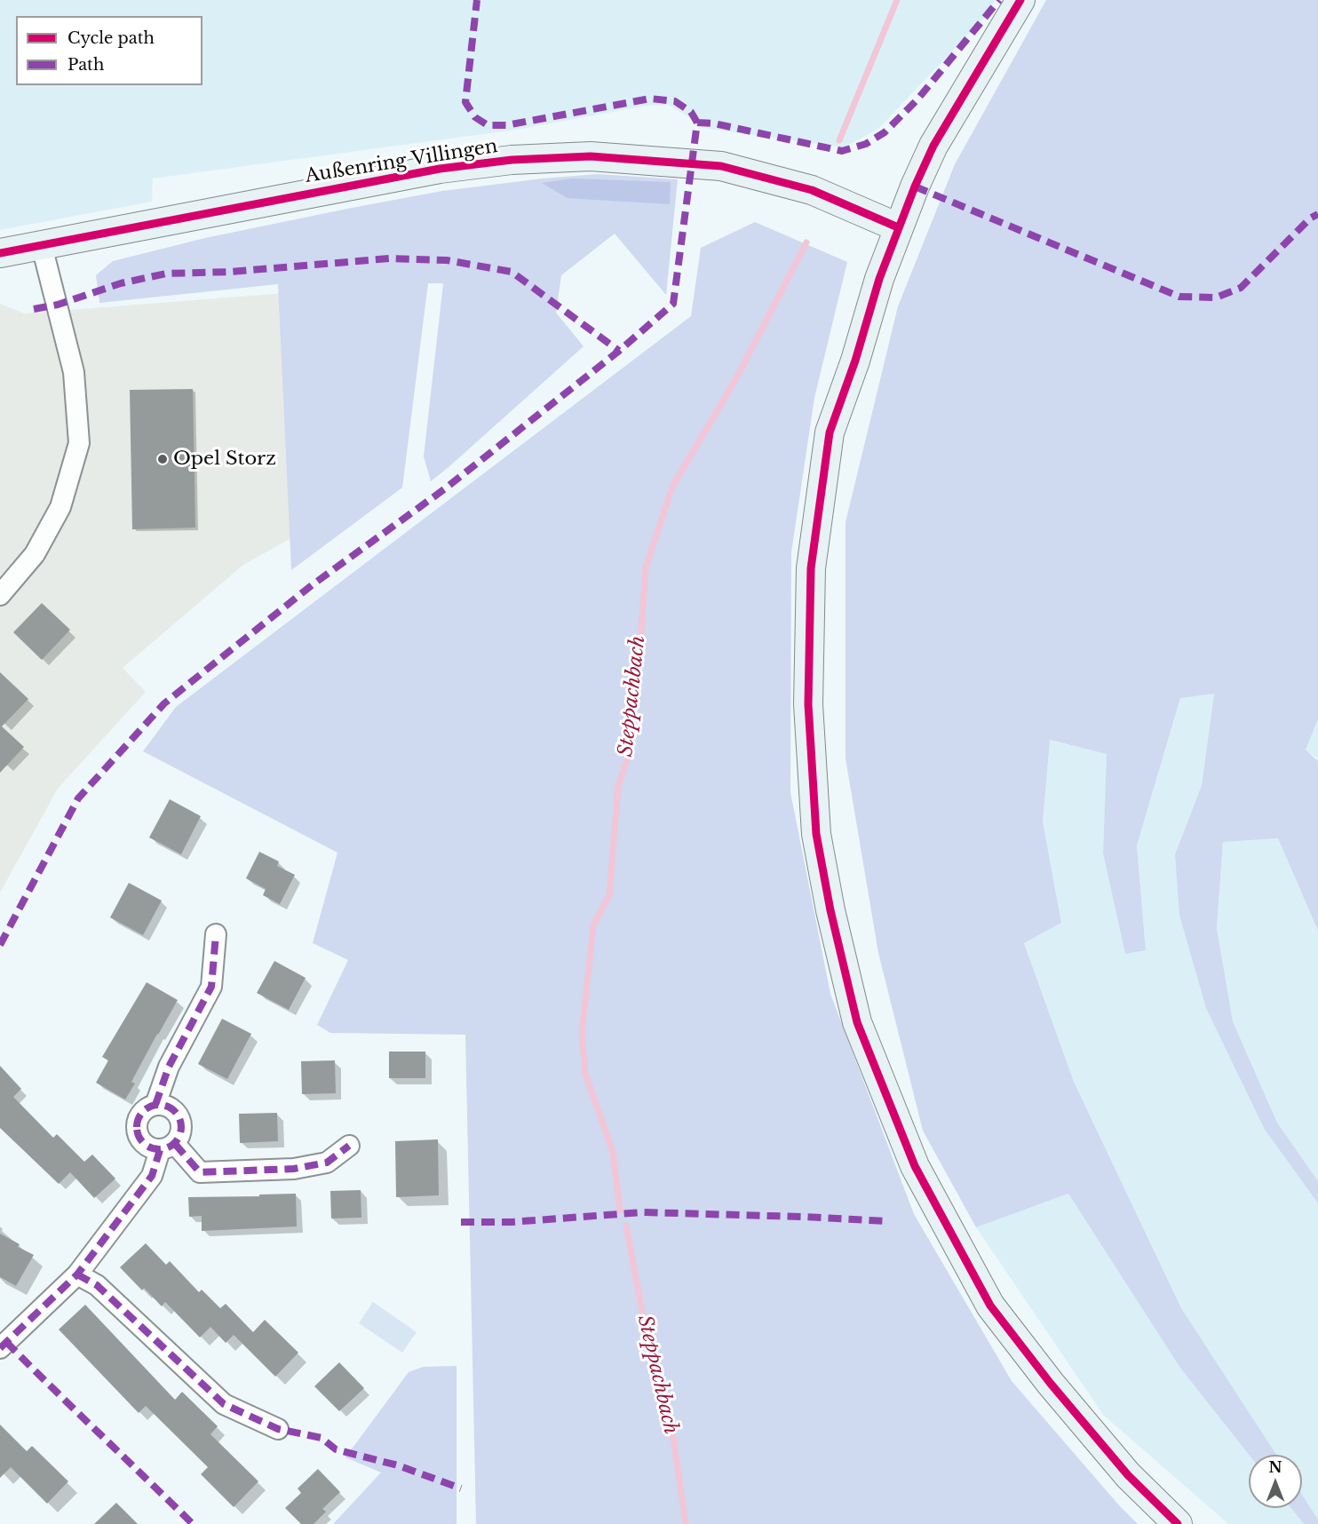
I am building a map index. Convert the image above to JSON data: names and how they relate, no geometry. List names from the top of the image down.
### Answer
{
  "streets": {
    "street": ["Außenring Villingen"]
  },
  "water": ["Steppachbach"],
  "places": ["Opel Storz"],
  "legend": ["Cycle path", "Path"],
  "north": "top"
}
